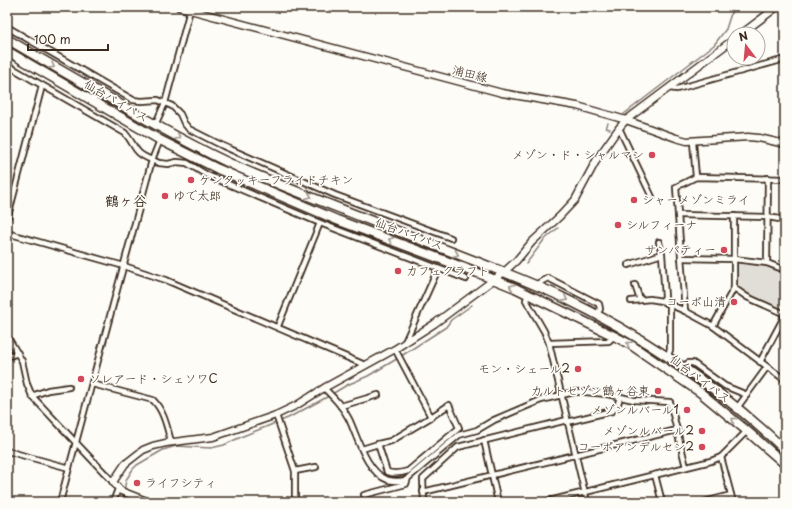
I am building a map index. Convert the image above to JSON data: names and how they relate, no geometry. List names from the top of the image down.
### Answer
{
  "streets": {
    "highway": ["仙台バイパス"],
    "street": ["浦田線"]
  },
  "districts": ["鶴ヶ谷"],
  "places": [
    "メゾン・ド・シャルマン",
    "ケンタッキーフライドチキン",
    "ゆで太郎",
    "シャーメゾンミライ",
    "シルフィーナ",
    "サンパティー",
    "カフェクラフト",
    "コーポ山清",
    "モン・シェール2",
    "ソレアード・シェソワC",
    "カルトセゾン鶴ヶ谷東",
    "メゾンルバール1",
    "メゾンルバール2",
    "コーポアンデルセン2",
    "ライフシティ"
  ],
  "scale_bar": "100 m",
  "north": "top"
}
